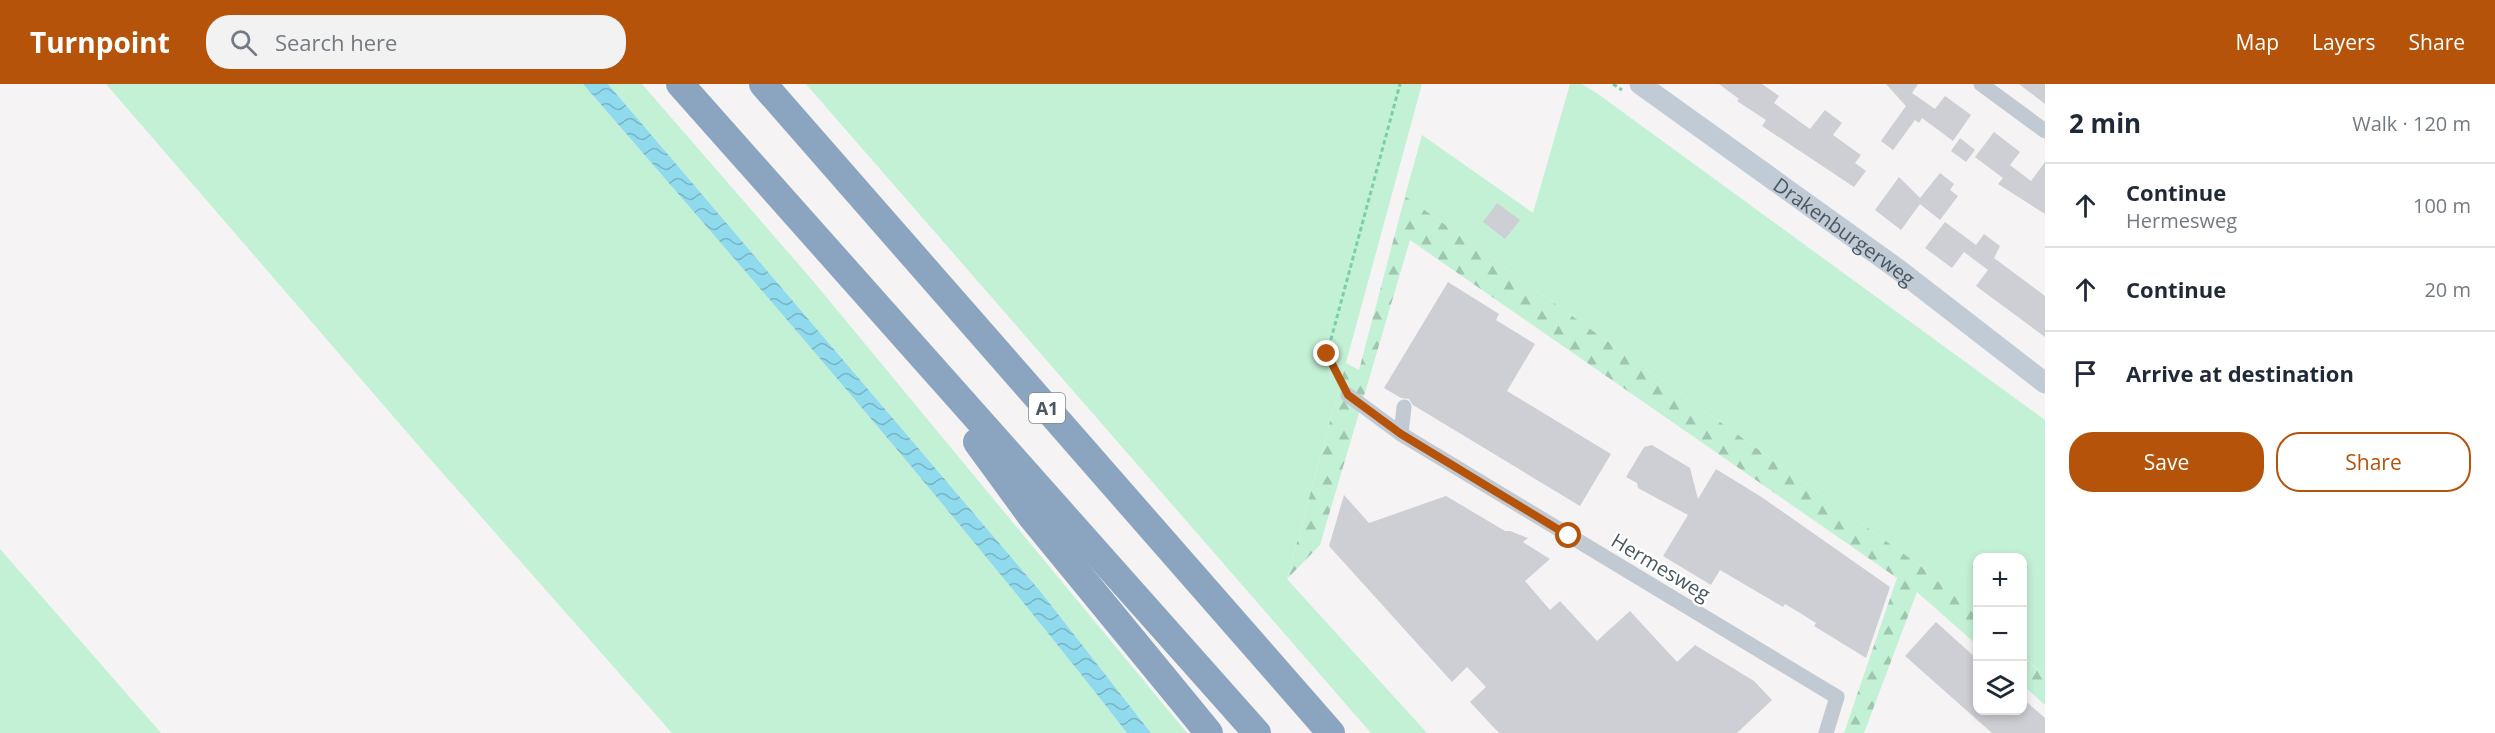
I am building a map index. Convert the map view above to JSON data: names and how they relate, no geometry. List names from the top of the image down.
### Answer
{
  "streets": {
    "highway": ["A1"],
    "main road": ["Drakenburgerweg"],
    "street": ["Hermesweg"]
  },
  "page": {
    "header": "Turnpoint",
    "search": "Search here",
    "nav": ["Map", "Layers", "Share"],
    "heading": ["2 min", "Walk · 120 m"],
    "list": [
      ["Continue", "Hermesweg", "100 m"],
      ["Continue", "20 m"],
      "Arrive at destination"
    ],
    "buttons": ["Save", "Share"],
    "map_buttons": ["+", "−"]
  }
}
